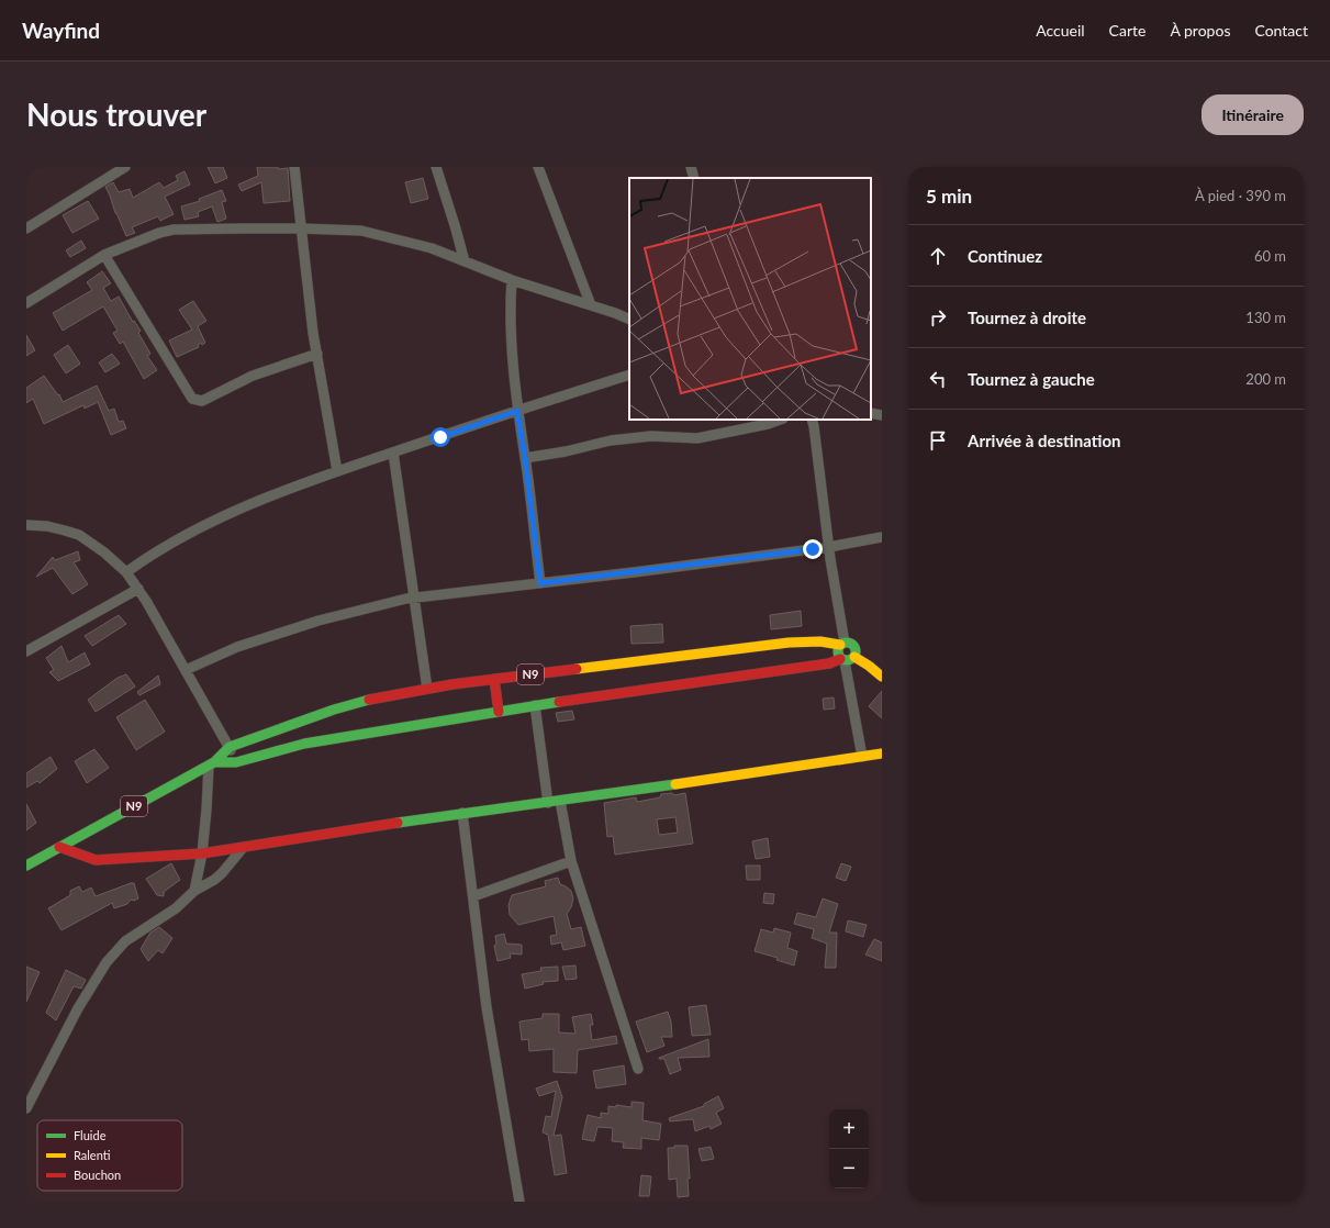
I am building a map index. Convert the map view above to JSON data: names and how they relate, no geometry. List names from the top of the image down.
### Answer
{
  "streets": {
    "main road": ["N9"]
  },
  "legend": ["Fluide", "Ralenti", "Bouchon"],
  "page": {
    "header": "Wayfind",
    "nav": [
      "Accueil",
      "Carte",
      "À propos",
      "Contact"
    ],
    "buttons": "Itinéraire",
    "title": "Nous trouver",
    "heading": ["5 min", "À pied · 390 m"],
    "list": [
      ["Continuez", "60 m"],
      ["Tournez à droite", "130 m"],
      ["Tournez à gauche", "200 m"],
      "Arrivée à destination"
    ],
    "map_buttons": ["+", "−"]
  }
}
